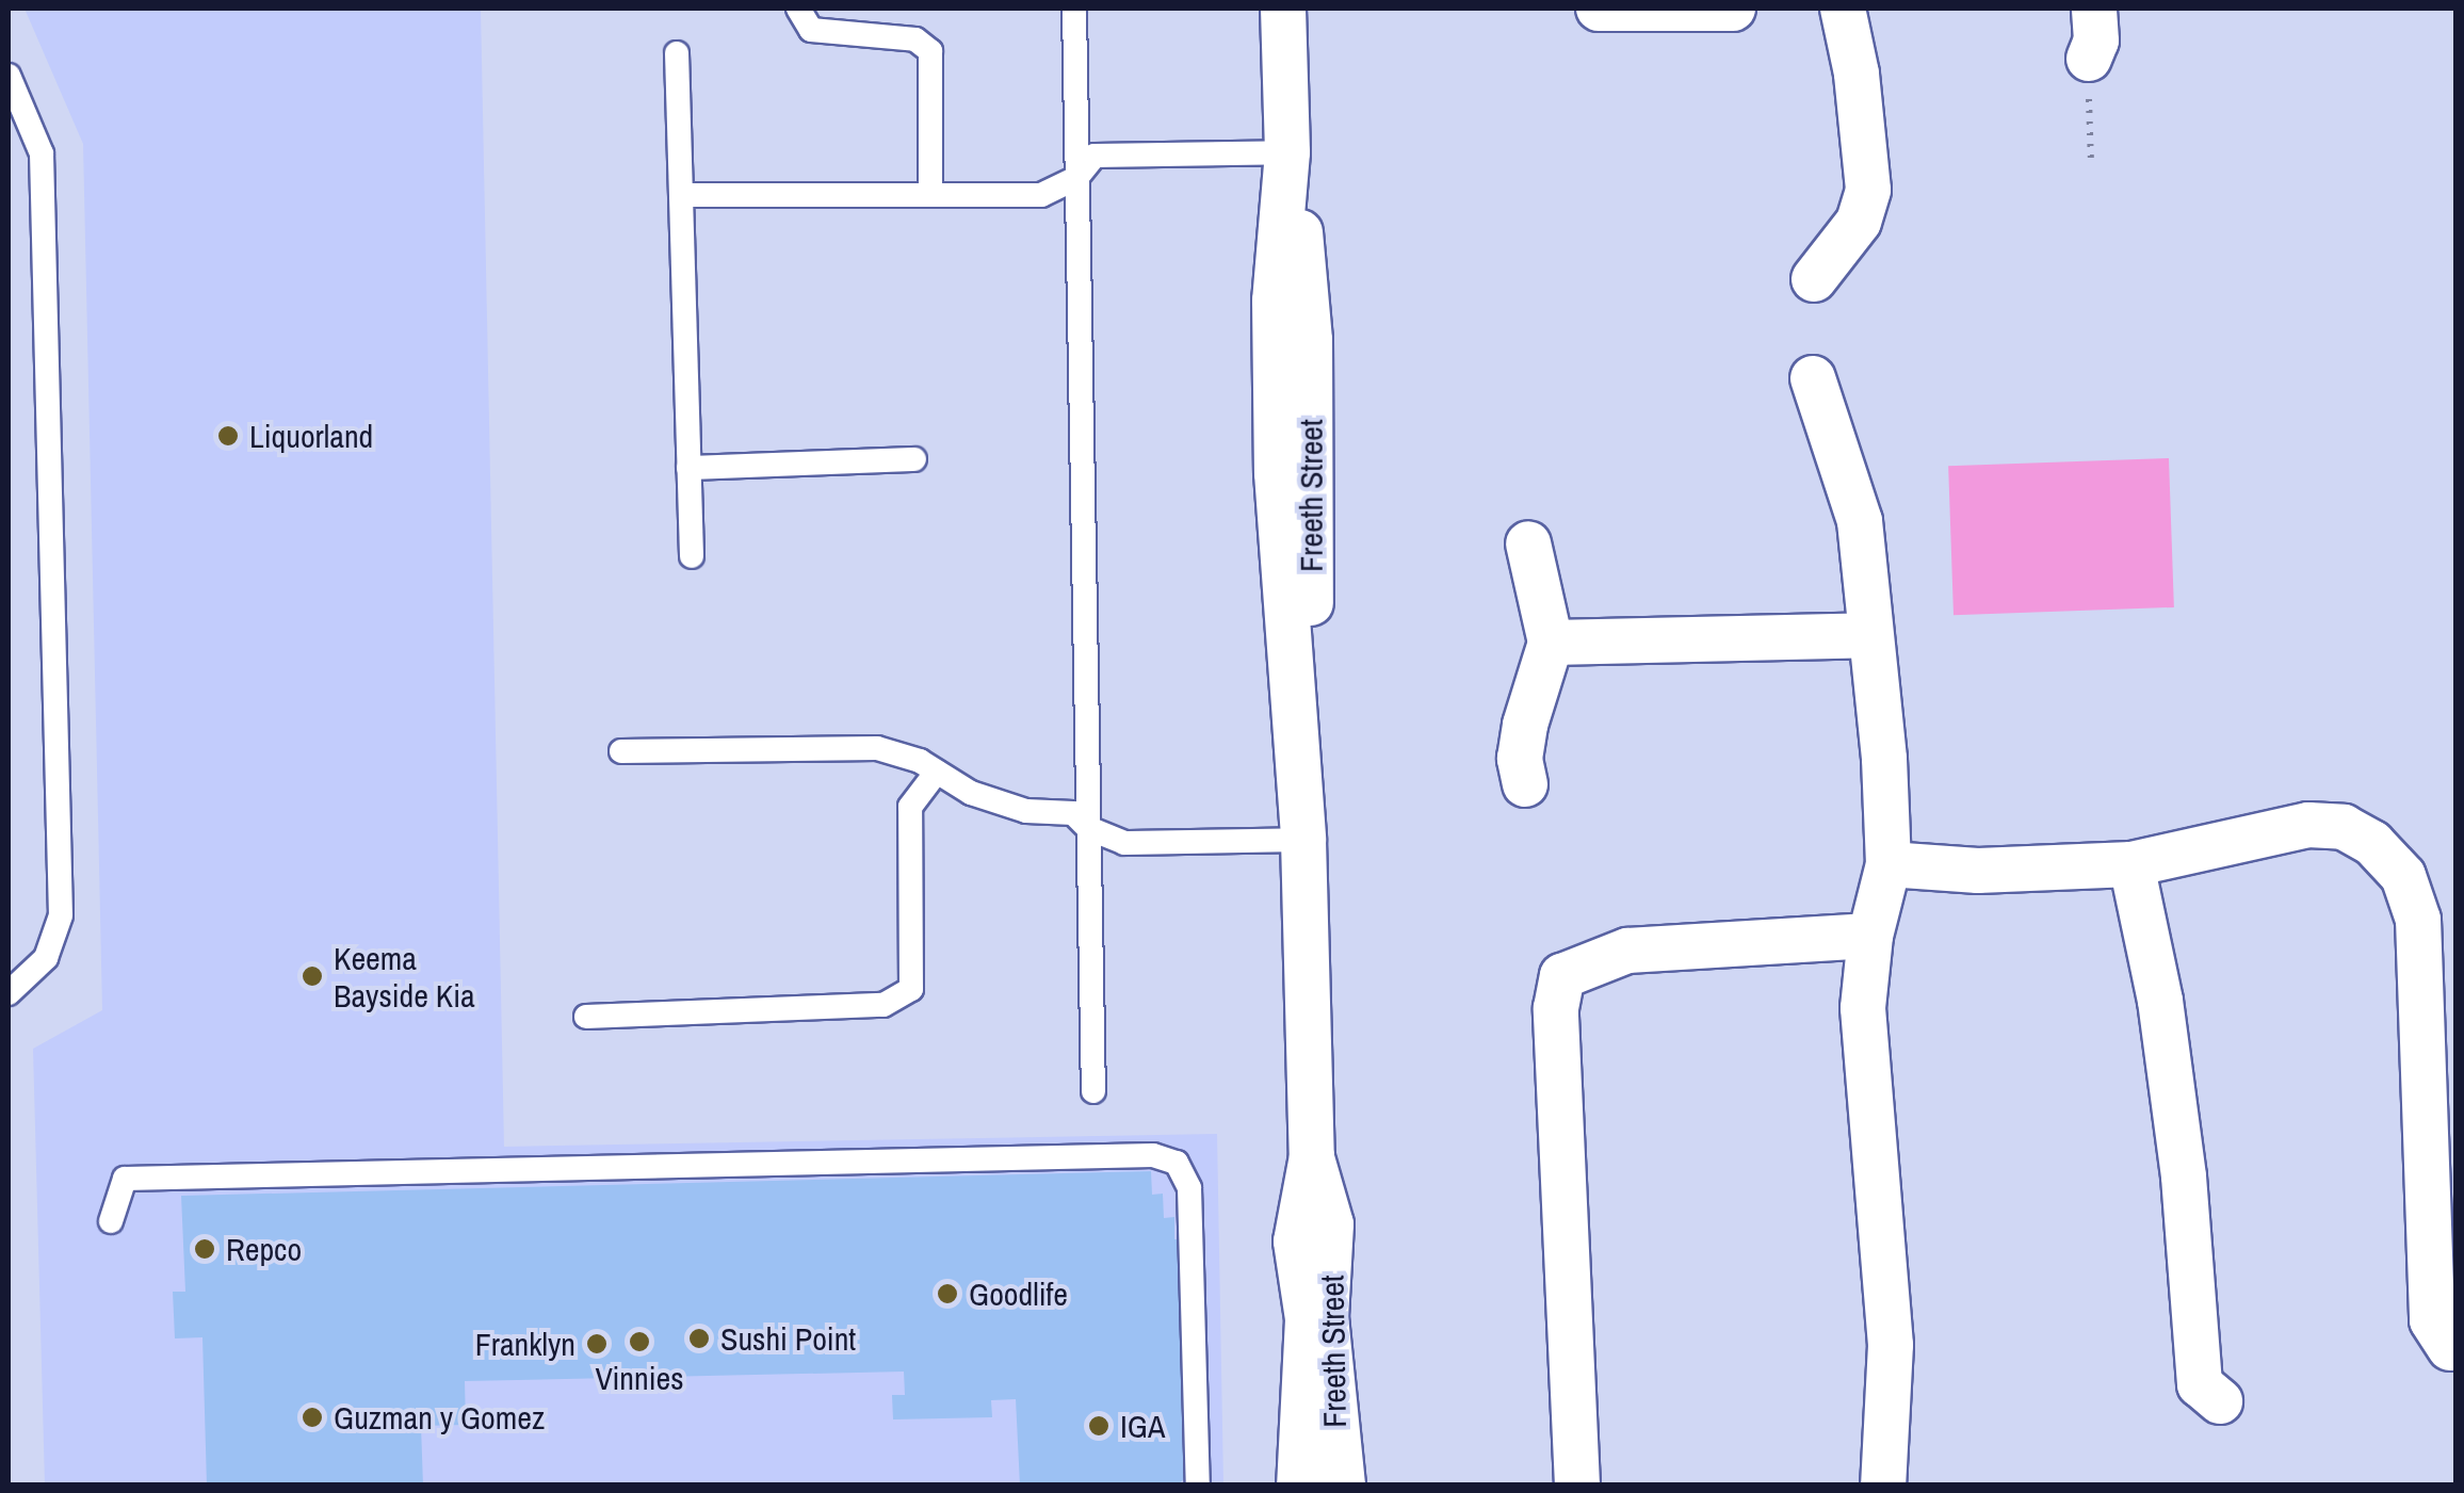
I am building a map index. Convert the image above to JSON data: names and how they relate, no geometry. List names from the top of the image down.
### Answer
{
  "streets": {
    "street": ["Freeth Street"]
  },
  "places": [
    "Liquorland",
    "Keema Bayside Kia",
    "Repco",
    "Goodlife",
    "Sushi Point",
    "Vinnies",
    "Franklyn",
    "Guzman y Gomez",
    "IGA"
  ]
}
